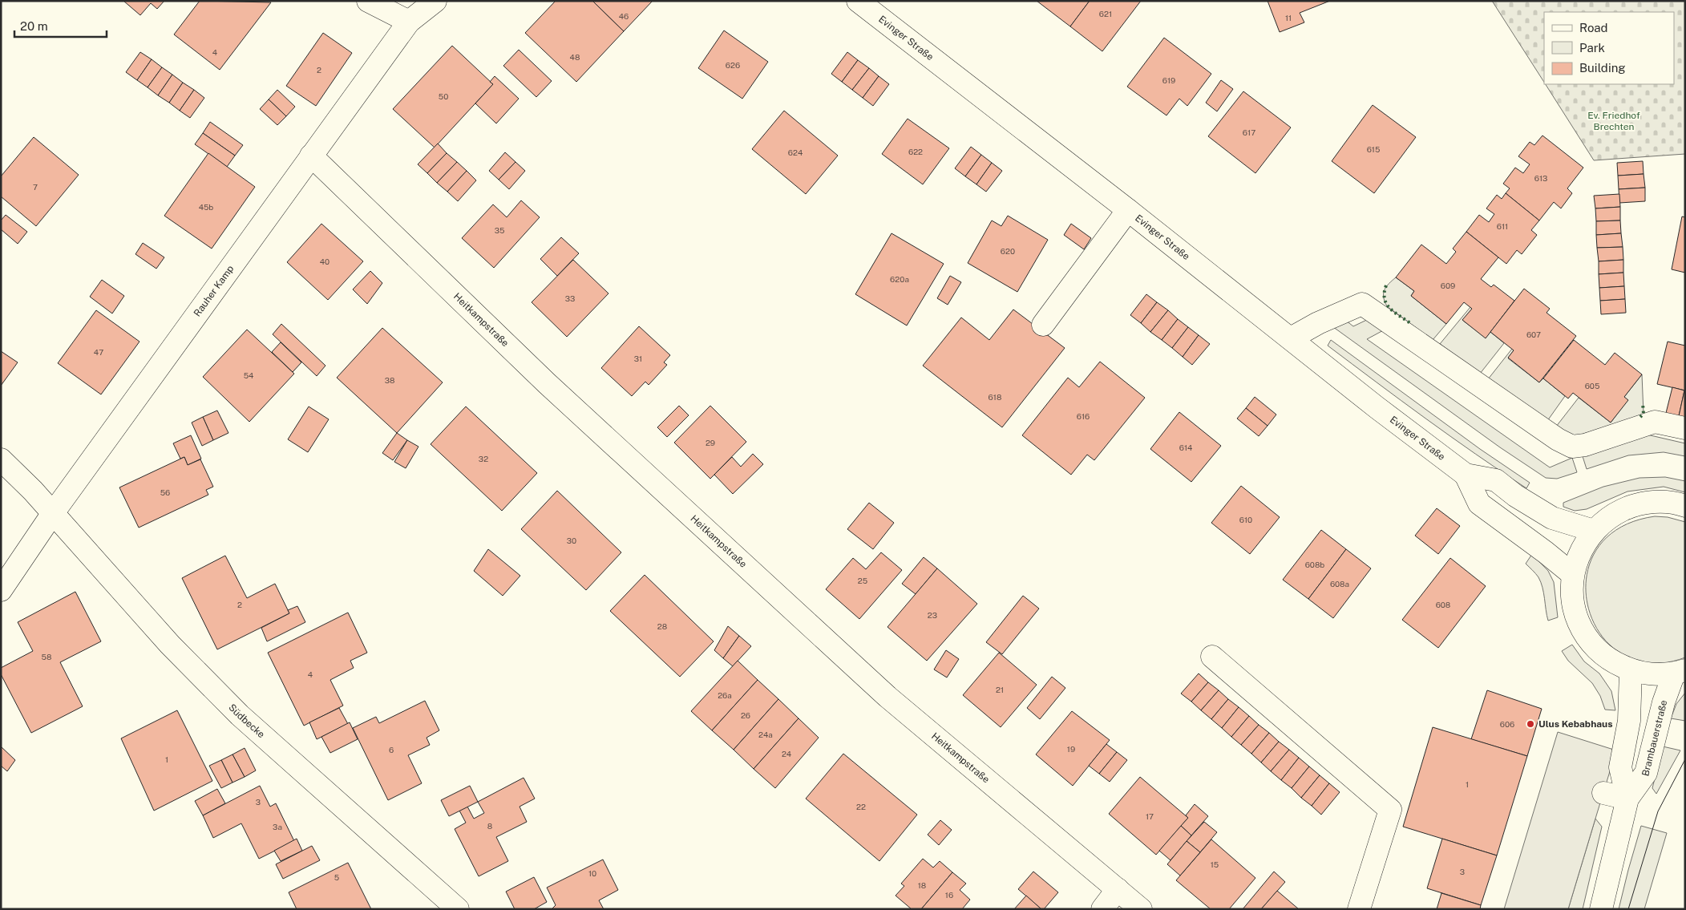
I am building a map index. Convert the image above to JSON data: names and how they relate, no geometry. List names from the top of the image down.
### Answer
{
  "streets": {
    "street": [
      "Evinger Straße",
      "Rauher Kamp",
      "Heitkampstraße",
      "Südbecke",
      "Brambauerstraße"
    ]
  },
  "crossings": [
    ["Rauher Kamp", "Heitkampstraße"],
    ["Rauher Kamp", "Südbecke"]
  ],
  "parks": ["Ev. Friedhof Brechten"],
  "places": ["Ulus Kebabhaus"],
  "house_numbers": [
    "621",
    "46",
    "11",
    "4",
    "48",
    "626",
    "2",
    "619",
    "50",
    "617",
    "615",
    "622",
    "624",
    "613",
    "7",
    "45b",
    "611",
    "35",
    "620",
    "40",
    "620a",
    "609",
    "33",
    "607",
    "47",
    "31",
    "54",
    "38",
    "605",
    "618",
    "616",
    "29",
    "614",
    "32",
    "56",
    "610",
    "30",
    "608b",
    "25",
    "608a",
    "2",
    "608",
    "23",
    "28",
    "58",
    "4",
    "21",
    "26a",
    "26",
    "606",
    "24a",
    "19",
    "6",
    "24",
    "1",
    "1",
    "3",
    "22",
    "17",
    "8",
    "3a",
    "15",
    "3",
    "10",
    "5",
    "18",
    "16"
  ],
  "legend": ["Road", "Park", "Building"],
  "scale_bar": "20 m"
}
